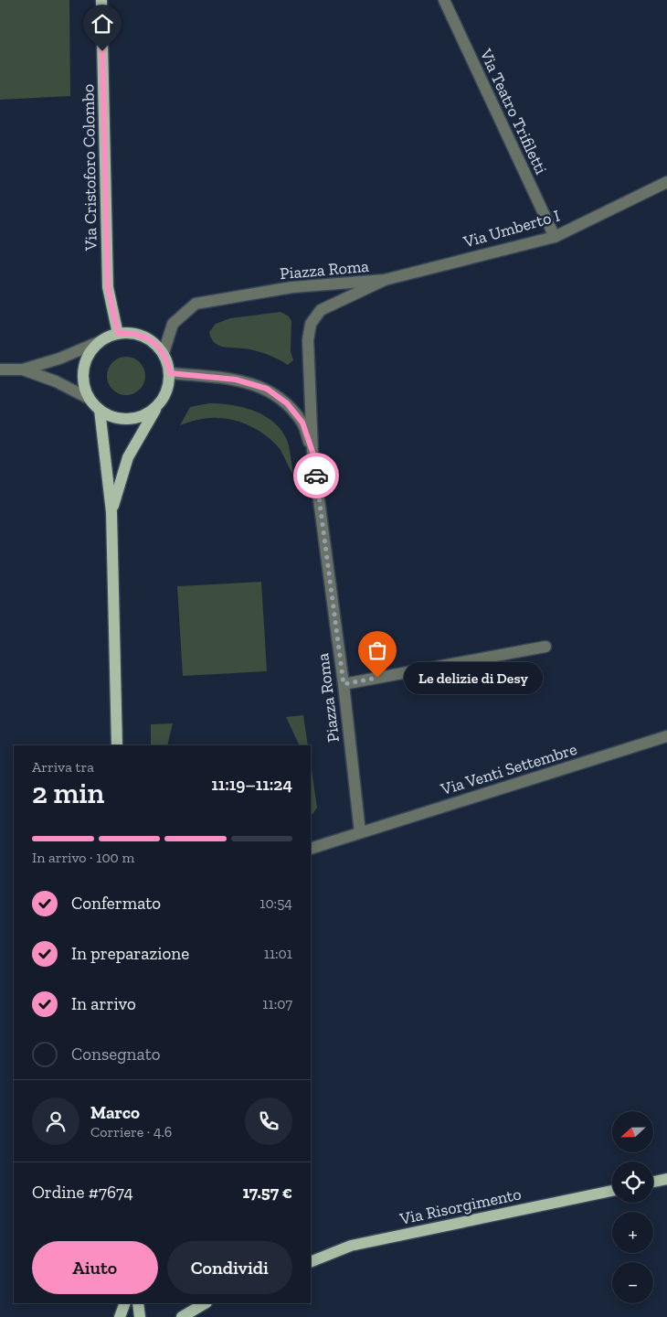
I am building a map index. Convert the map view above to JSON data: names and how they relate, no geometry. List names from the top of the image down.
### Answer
{
  "streets": {
    "main road": ["Via Cristoforo Colombo", "Via Risorgimento"],
    "street": [
      "Via Teatro Trifiletti",
      "Via Umberto I",
      "Piazza Roma",
      "Via Venti Settembre"
    ]
  },
  "crossings": [
    ["Via Teatro Trifiletti", "Via Umberto I"],
    ["Via Cristoforo Colombo", "Piazza Roma"],
    ["Via Umberto I", "Piazza Roma"],
    ["Piazza Roma", "Via Venti Settembre"]
  ],
  "places": ["Le delizie di Desy"],
  "north": "left",
  "page": {
    "bubble": "Le delizie di Desy",
    "heading": ["2 min", "Arriva tra", "11:19–11:24"],
    "panel": [
      "Marco",
      "Corriere · 4.6",
      "Ordine #7674",
      "17.57 €"
    ],
    "bar": "In arrivo · 100 m",
    "list": [
      ["Confermato", "10:54"],
      ["In preparazione", "11:01"],
      ["In arrivo", "11:07"],
      "Consegnato"
    ],
    "map_buttons": ["+", "−"],
    "buttons": ["Aiuto", "Condividi"]
  }
}
